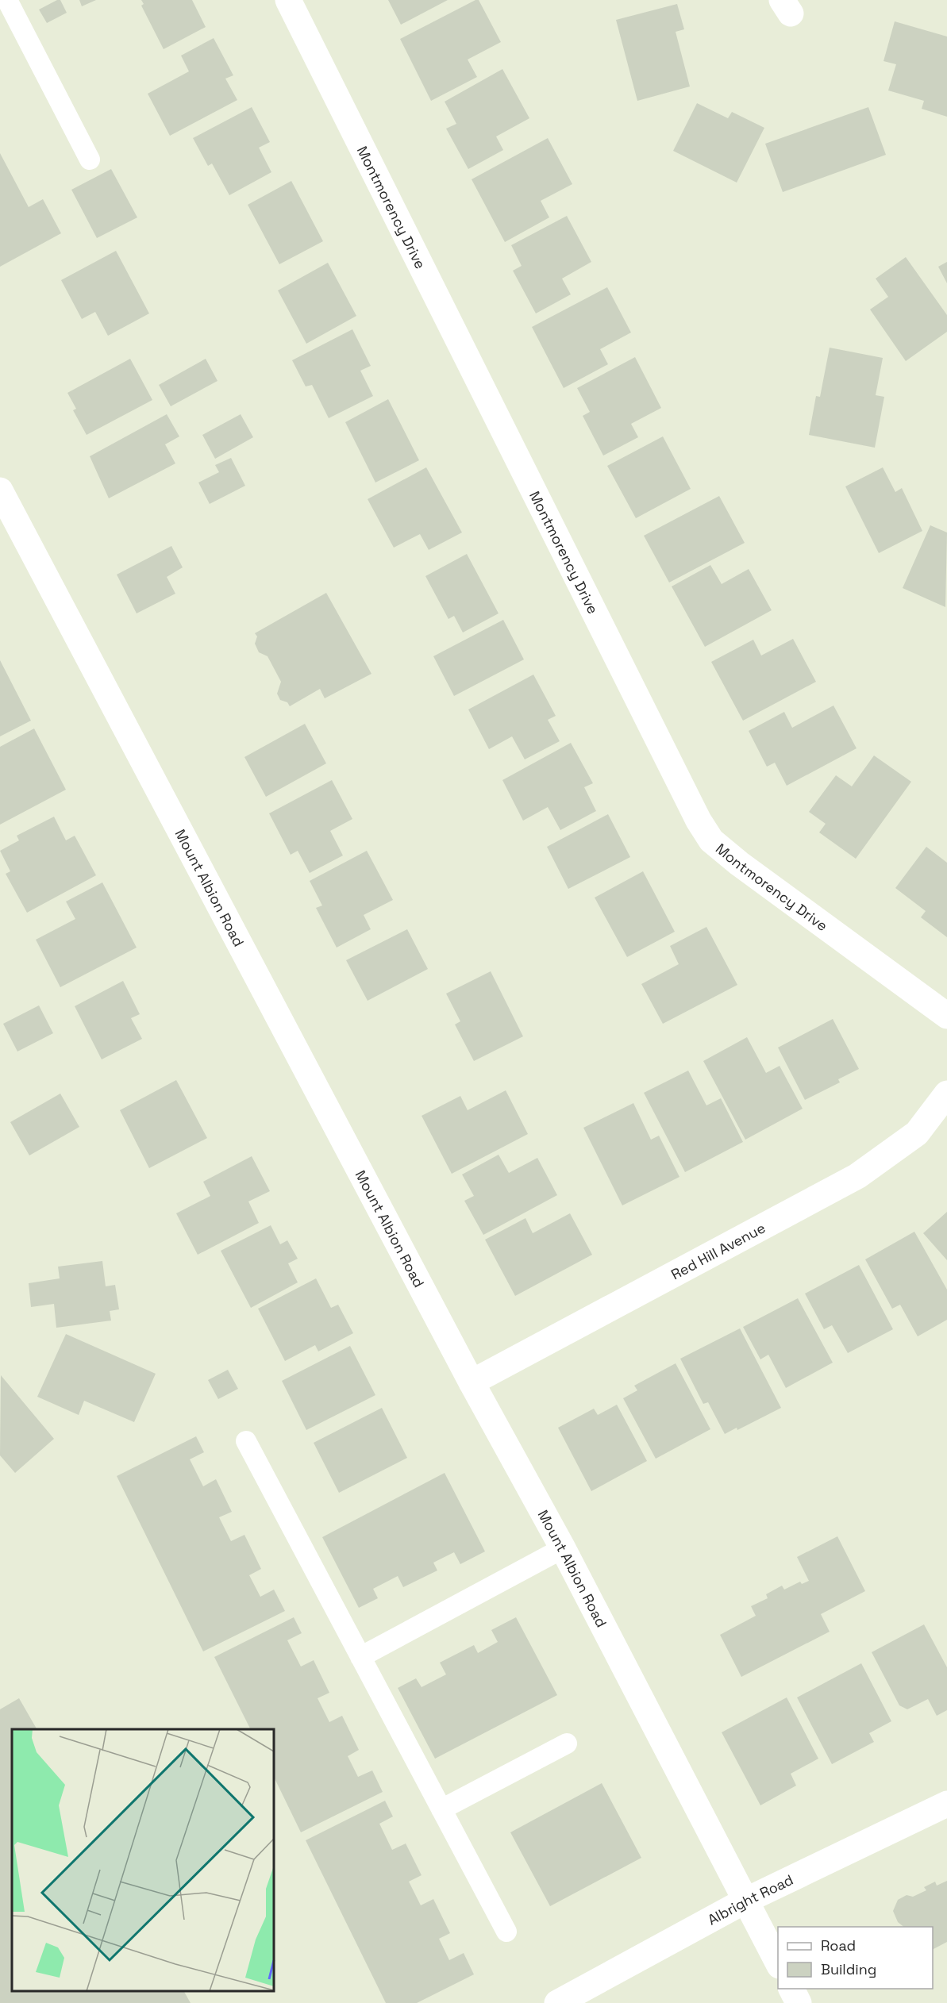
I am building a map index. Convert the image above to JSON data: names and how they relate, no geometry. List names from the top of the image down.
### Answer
{
  "streets": {
    "street": [
      "Montmorency Drive",
      "Mount Albion Road",
      "Red Hill Avenue",
      "Albright Road"
    ]
  },
  "crossings": [
    ["Mount Albion Road", "Red Hill Avenue"],
    ["Mount Albion Road", "Albright Road"]
  ],
  "legend": ["Road", "Building"]
}
